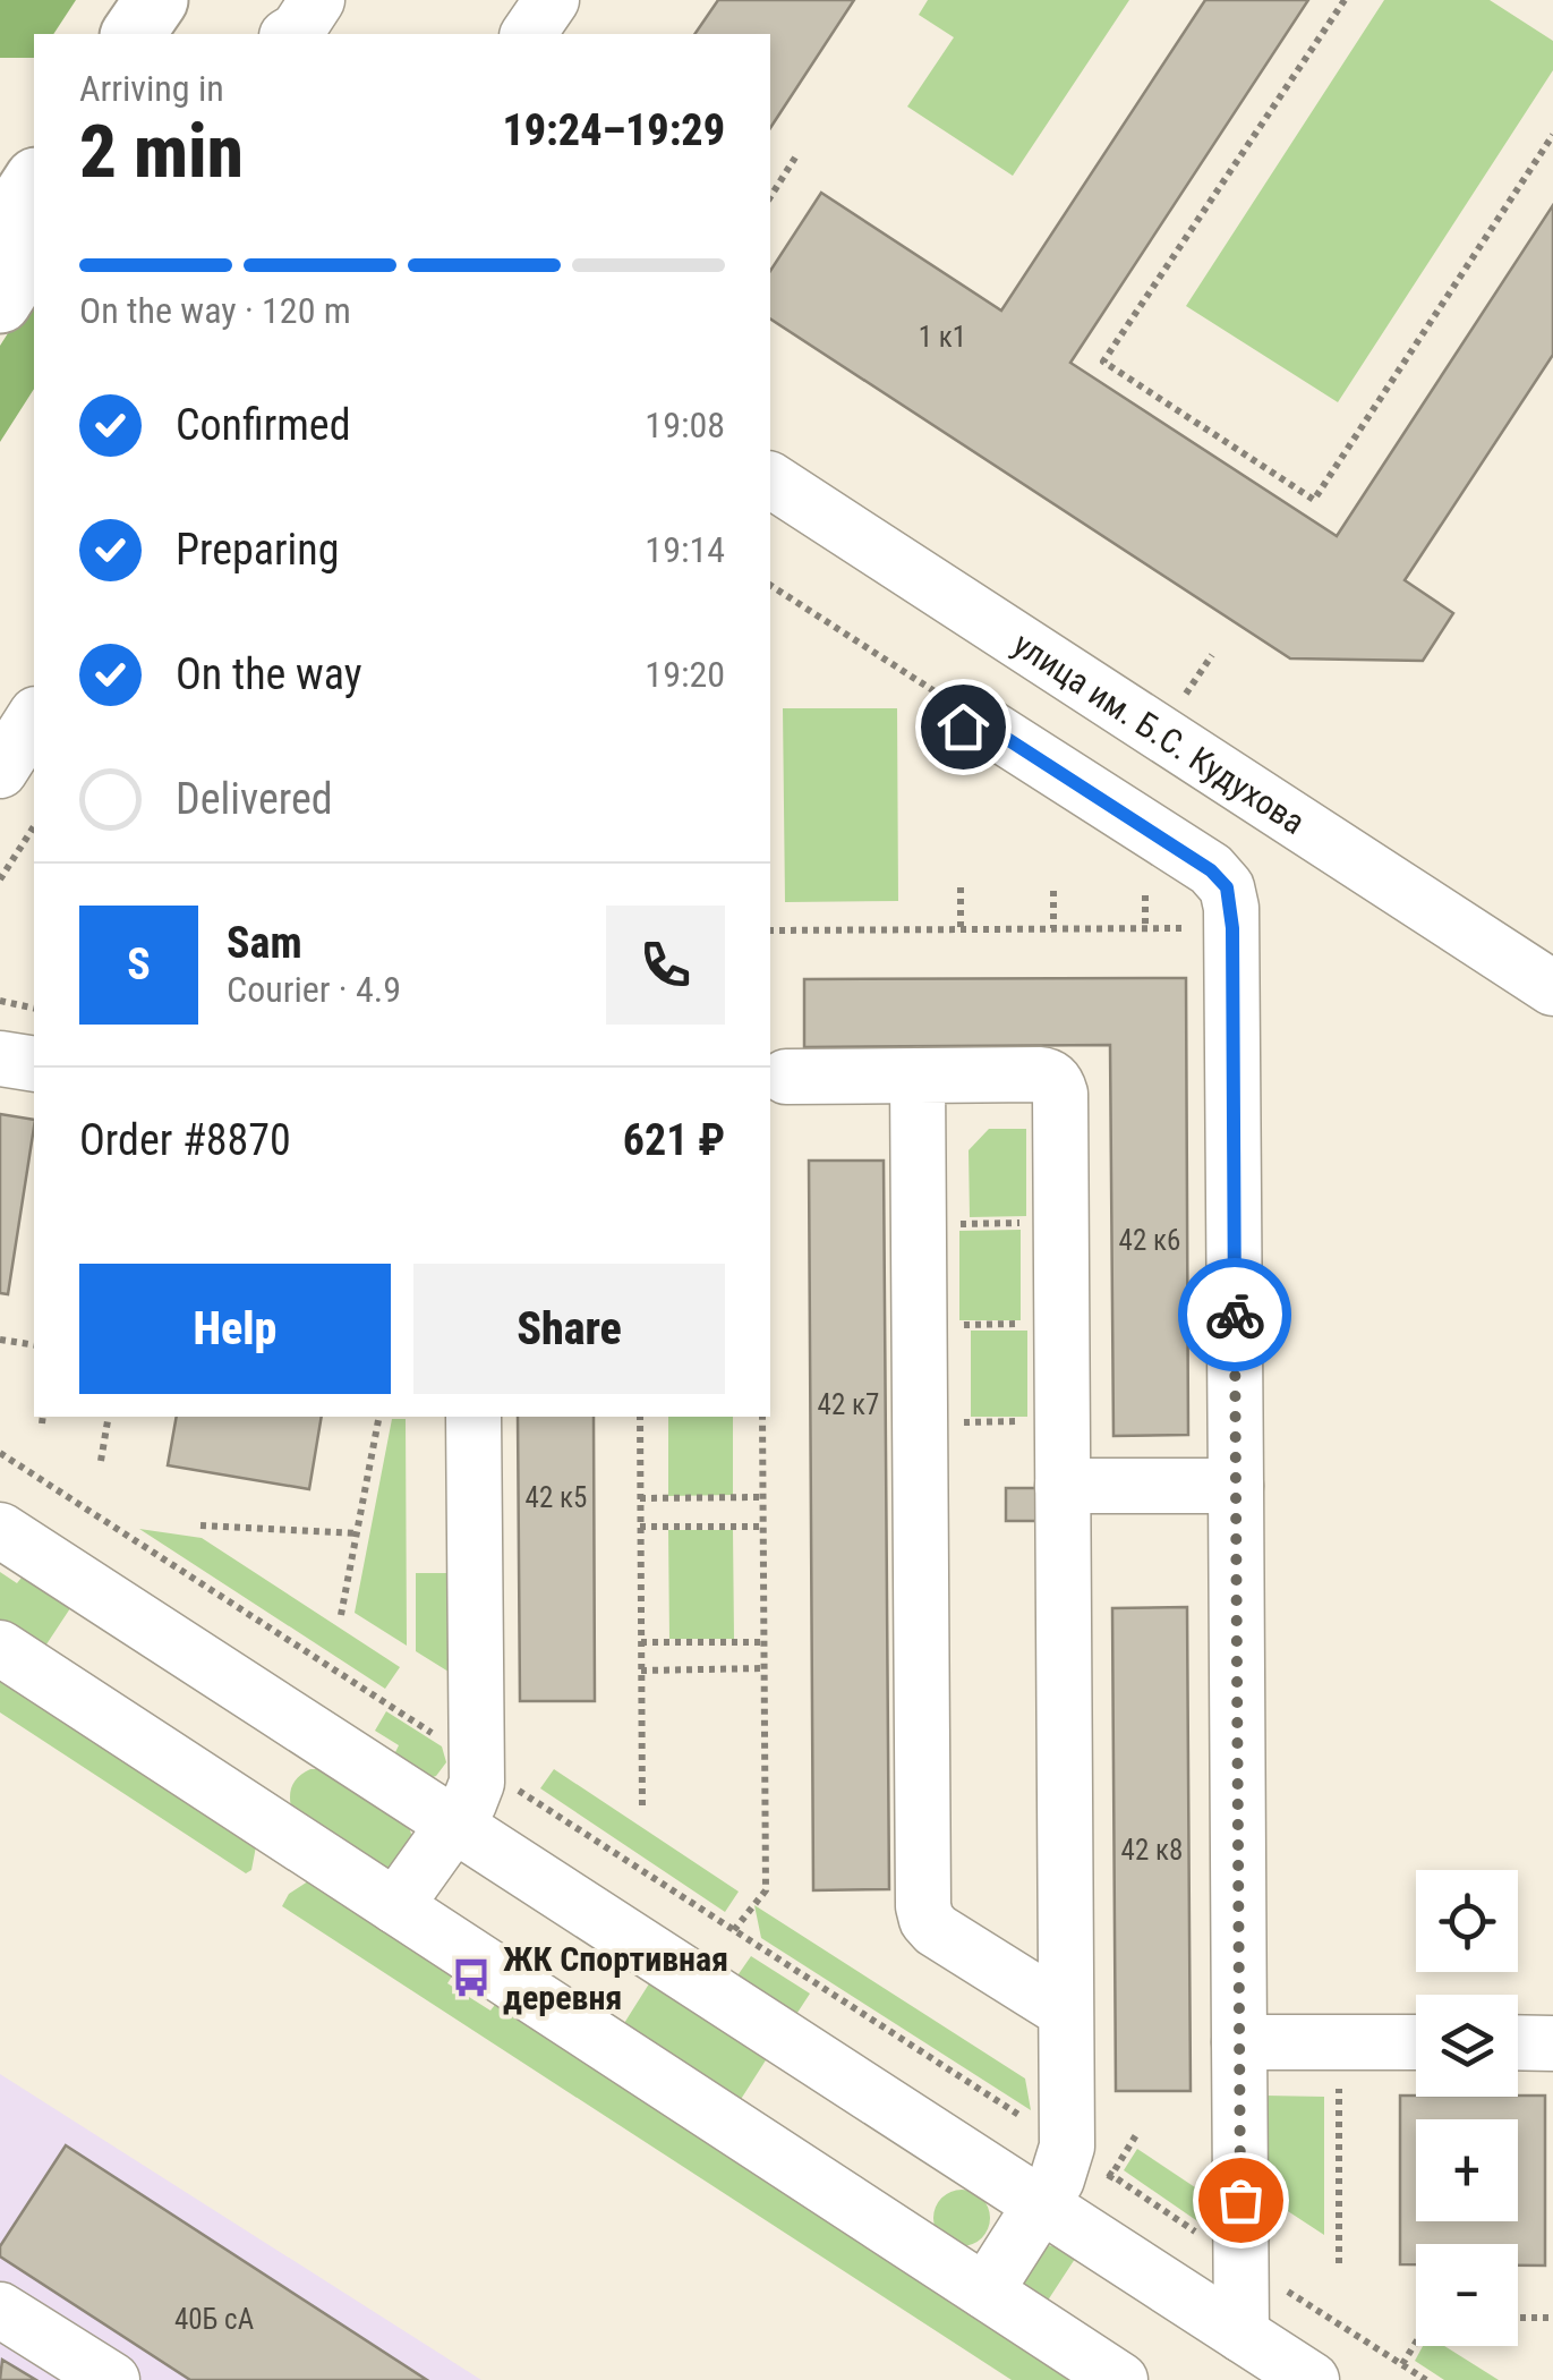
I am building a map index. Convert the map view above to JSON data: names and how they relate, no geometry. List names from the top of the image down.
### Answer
{
  "streets": {
    "street": ["улица им. Б.С. Кудухова"]
  },
  "places": {
    "bus stop": ["ЖК Спортивная деревня"]
  },
  "house_numbers": [
    "1 к1",
    "42 к6",
    "42 к7",
    "42 к5",
    "42 к8",
    "40Б сА"
  ],
  "page": {
    "heading": ["2 min", "Arriving in", "19:24–19:29"],
    "panel": [
      "Sam",
      "Courier · 4.9",
      "Order #8870",
      "621 ₽"
    ],
    "bar": "On the way · 120 m",
    "list": [
      ["Confirmed", "19:08"],
      ["Preparing", "19:14"],
      ["On the way", "19:20"],
      "Delivered"
    ],
    "round": "S",
    "buttons": ["Help", "Share"],
    "map_buttons": ["+", "−"]
  }
}
